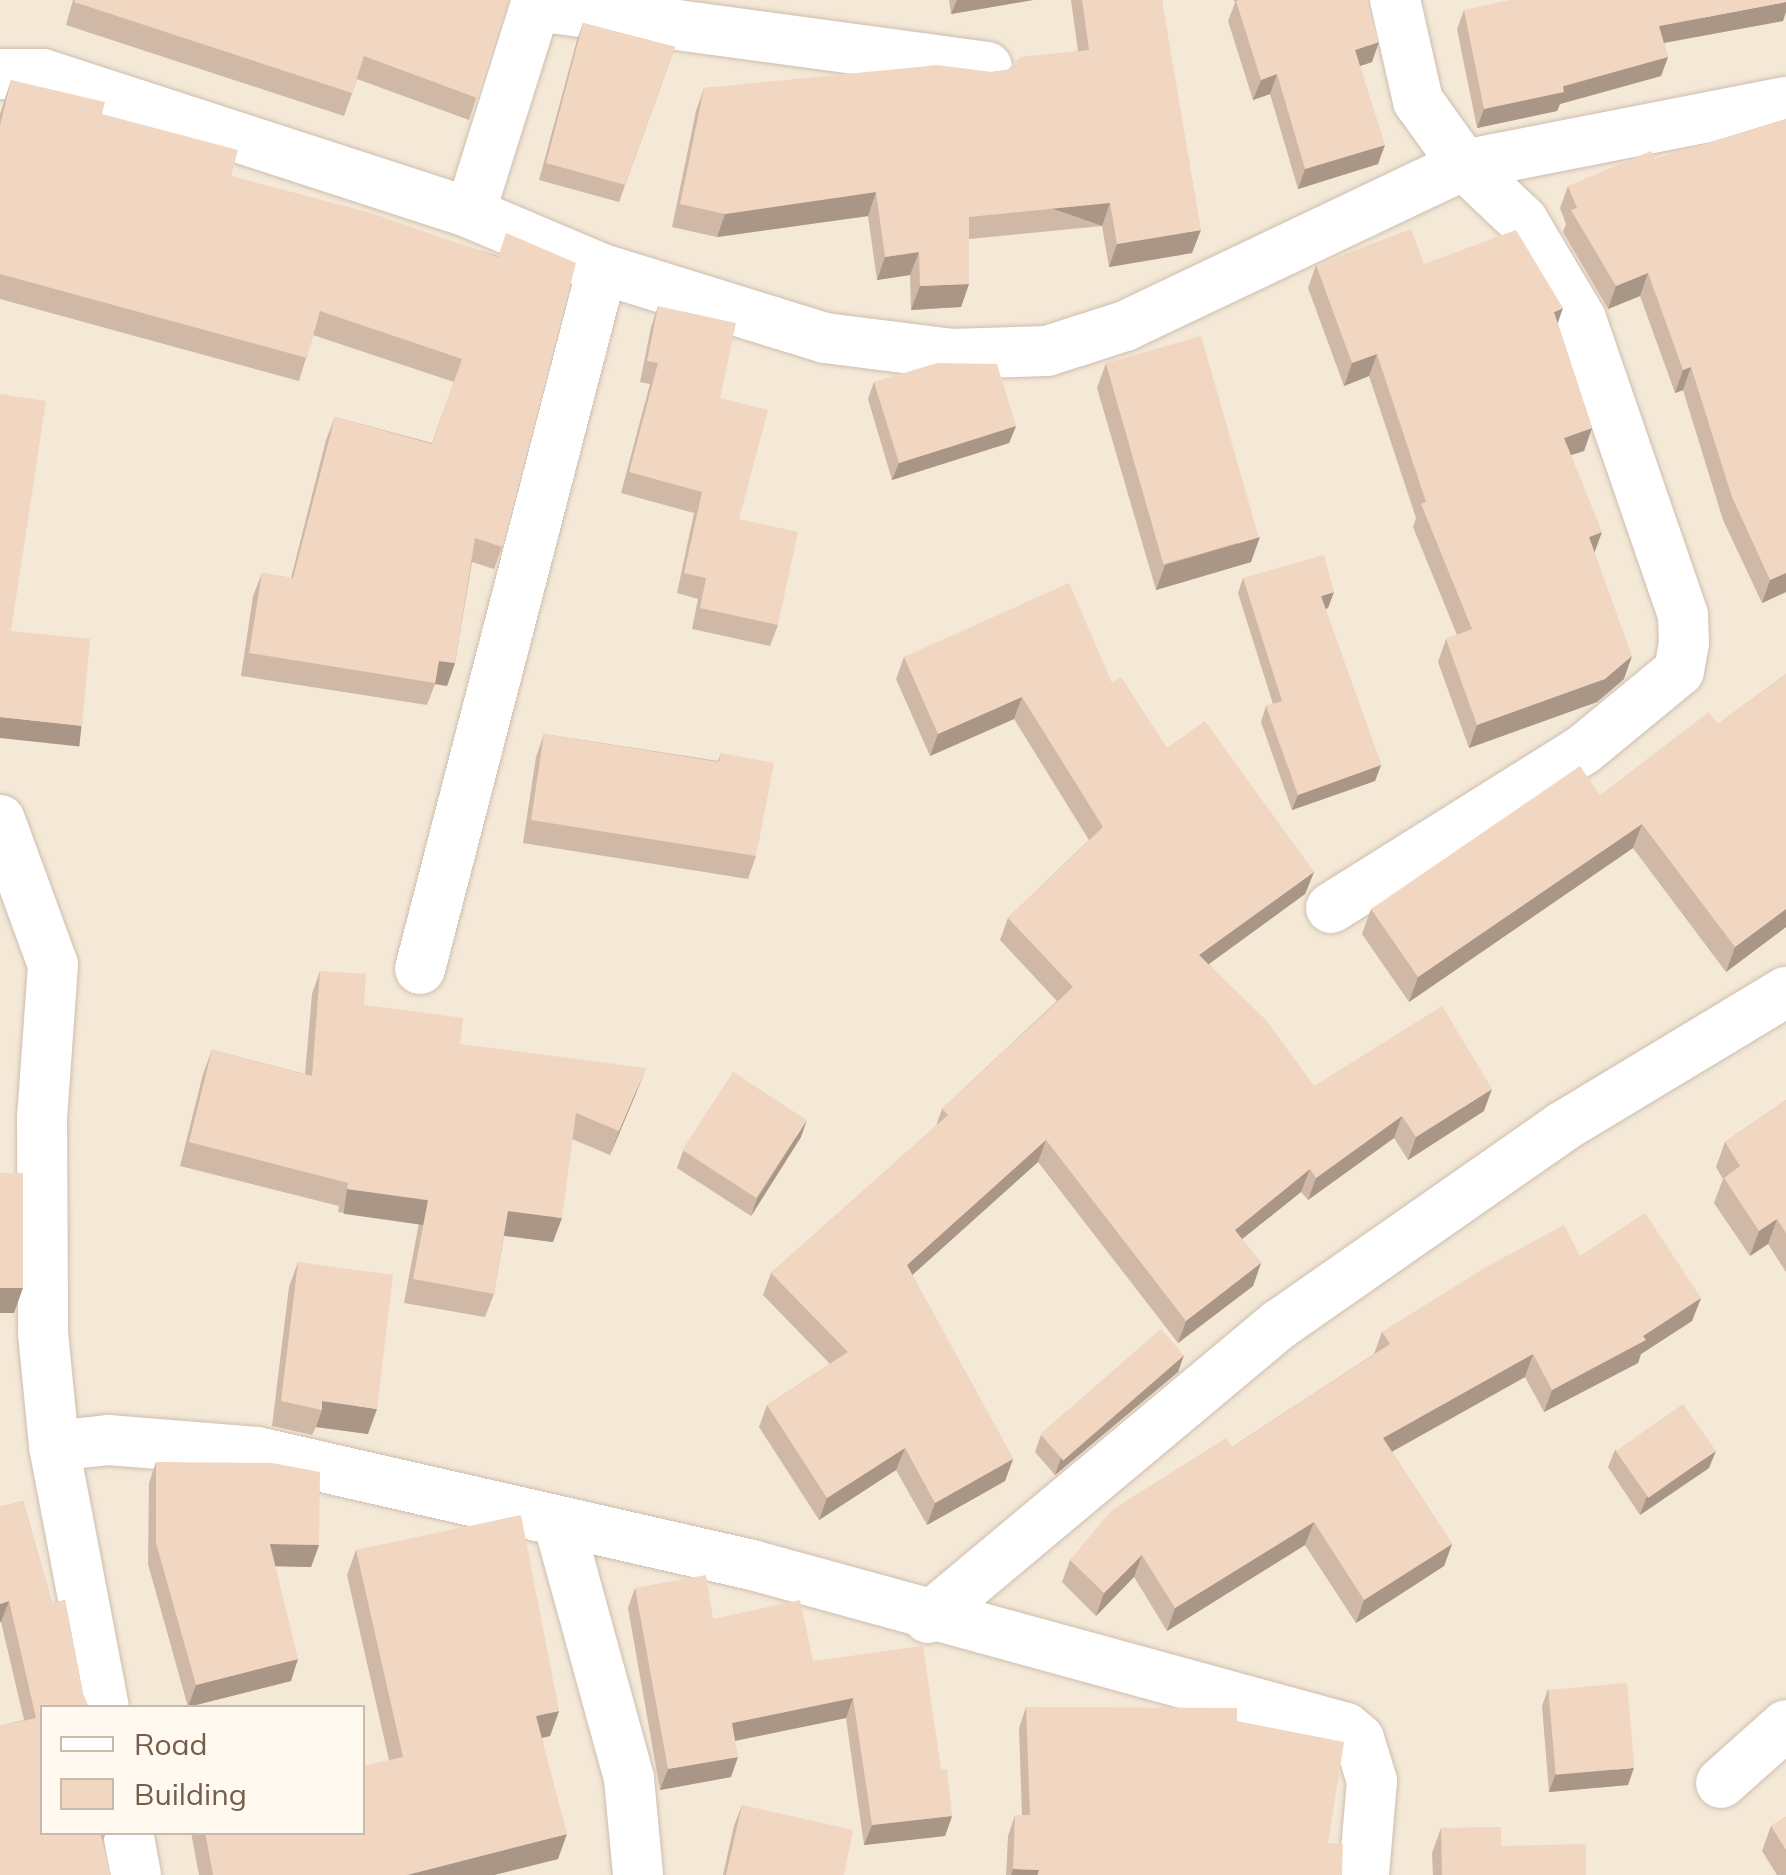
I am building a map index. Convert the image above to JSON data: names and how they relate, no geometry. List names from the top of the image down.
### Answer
{
  "legend": ["Road", "Building"]
}
